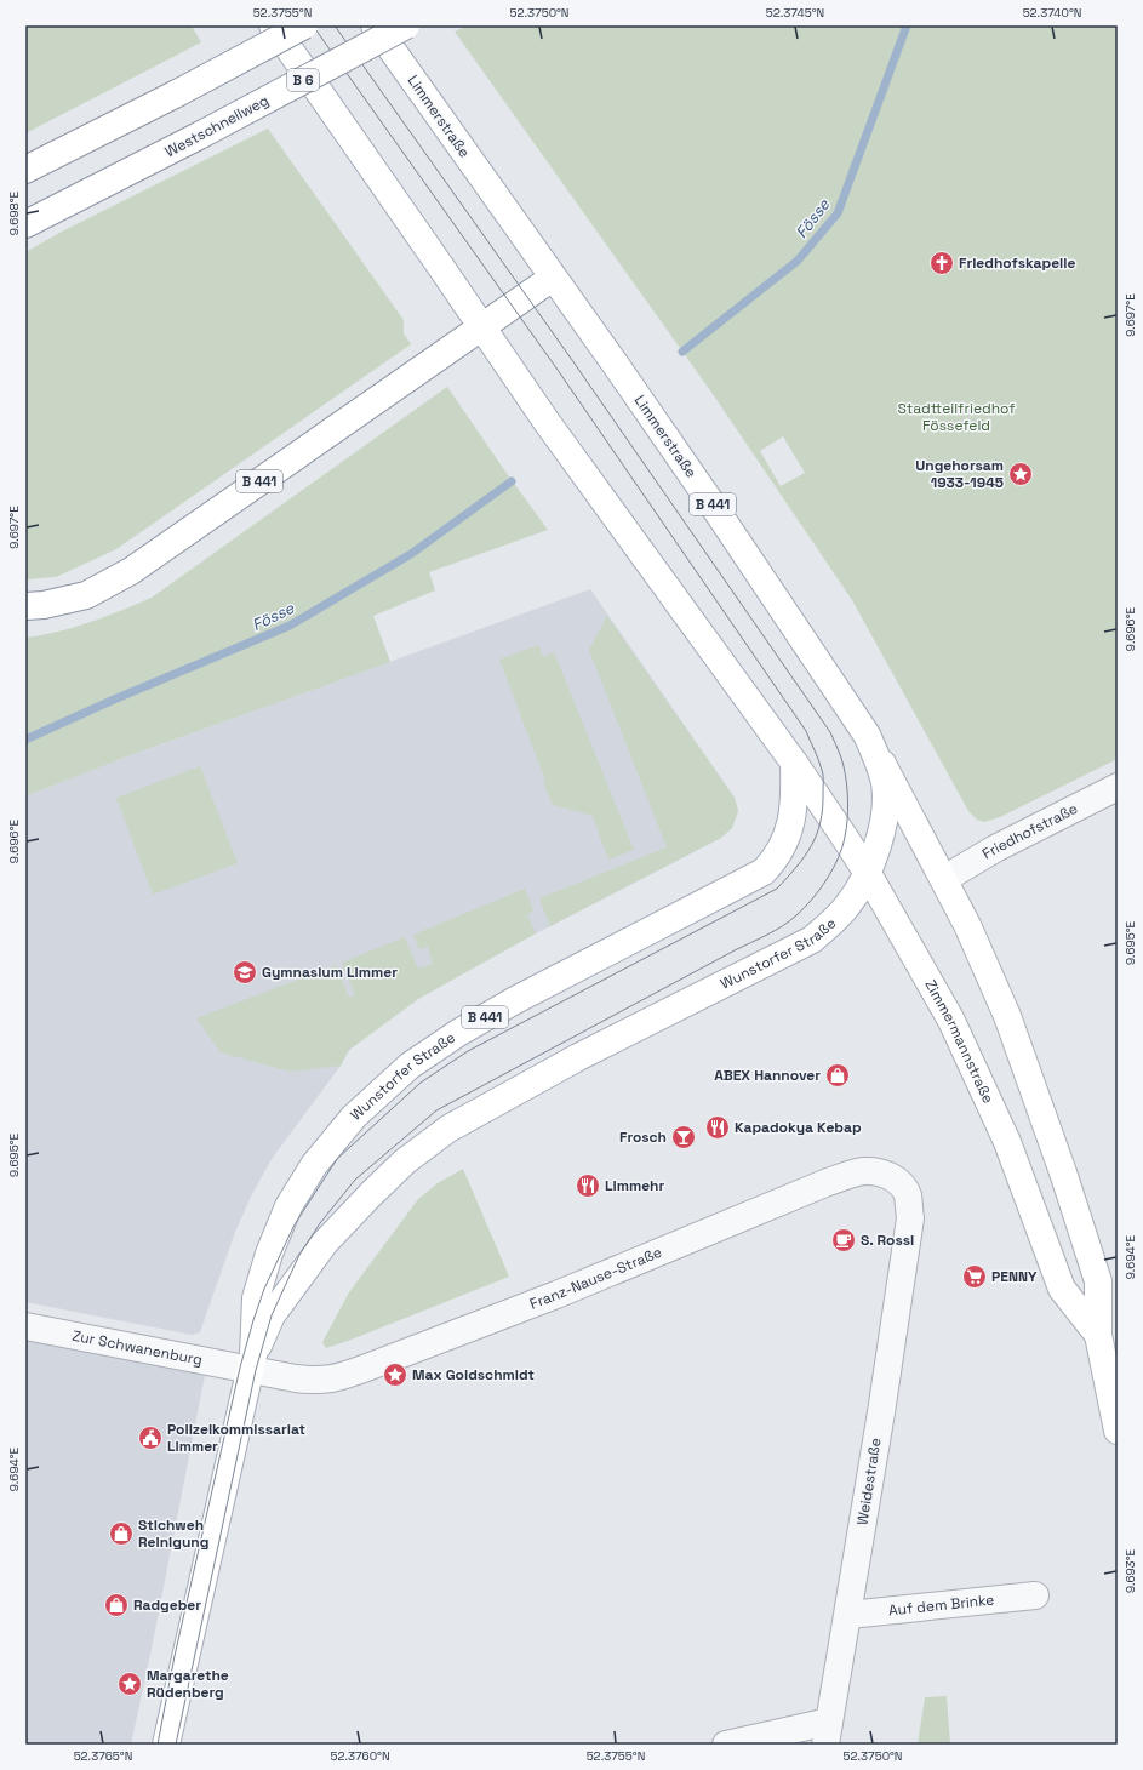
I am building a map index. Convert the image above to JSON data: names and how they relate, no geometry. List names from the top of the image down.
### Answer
{
  "streets": {
    "main road": [
      "B 6",
      "Limmerstraße",
      "Westschnellweg",
      "B 441",
      "Wunstorfer Straße",
      "Zimmermannstraße"
    ],
    "street": [
      "Friedhofstraße",
      "Franz-Nause-Straße",
      "Zur Schwanenburg",
      "Weidestraße",
      "Auf dem Brinke"
    ]
  },
  "crossings": [
    ["Limmerstraße", "B 441"],
    ["Limmerstraße", "Wunstorfer Straße"],
    ["Limmerstraße", "Zimmermannstraße"],
    ["Friedhofstraße", "Zimmermannstraße"],
    ["Wunstorfer Straße", "Zimmermannstraße"],
    ["Wunstorfer Straße", "Franz-Nause-Straße"],
    ["Wunstorfer Straße", "Zur Schwanenburg"],
    ["Franz-Nause-Straße", "Zur Schwanenburg"],
    ["Franz-Nause-Straße", "Weidestraße"],
    ["Weidestraße", "Auf dem Brinke"]
  ],
  "water": ["Fösse"],
  "parks": ["Stadtteilfriedhof Fössefeld"],
  "places": {
    "church": ["Friedhofskapelle"],
    "place": ["Ungehorsam 1933-1945", "Max Goldschmidt", "Margarethe Rüdenberg"],
    "school or university": ["Gymnasium Limmer"],
    "shop": ["ABEX Hannover", "Stichweh Reinigung", "Radgeber"],
    "restaurant": ["Kapadokya Kebap", "Limmehr"],
    "bar": ["Frosch"],
    "cafe": ["S. Rossi"],
    "supermarket": ["PENNY"],
    "public building": ["Polizeikommissariat Limmer"]
  },
  "coordinates": [
    "52.3755°N",
    "52.3750°N",
    "52.3745°N",
    "52.3740°N",
    "9.698°E",
    "9.697°E",
    "9.696°E",
    "9.695°E",
    "9.694°E",
    "9.693°E",
    "52.3765°N",
    "52.3760°N"
  ]
}
